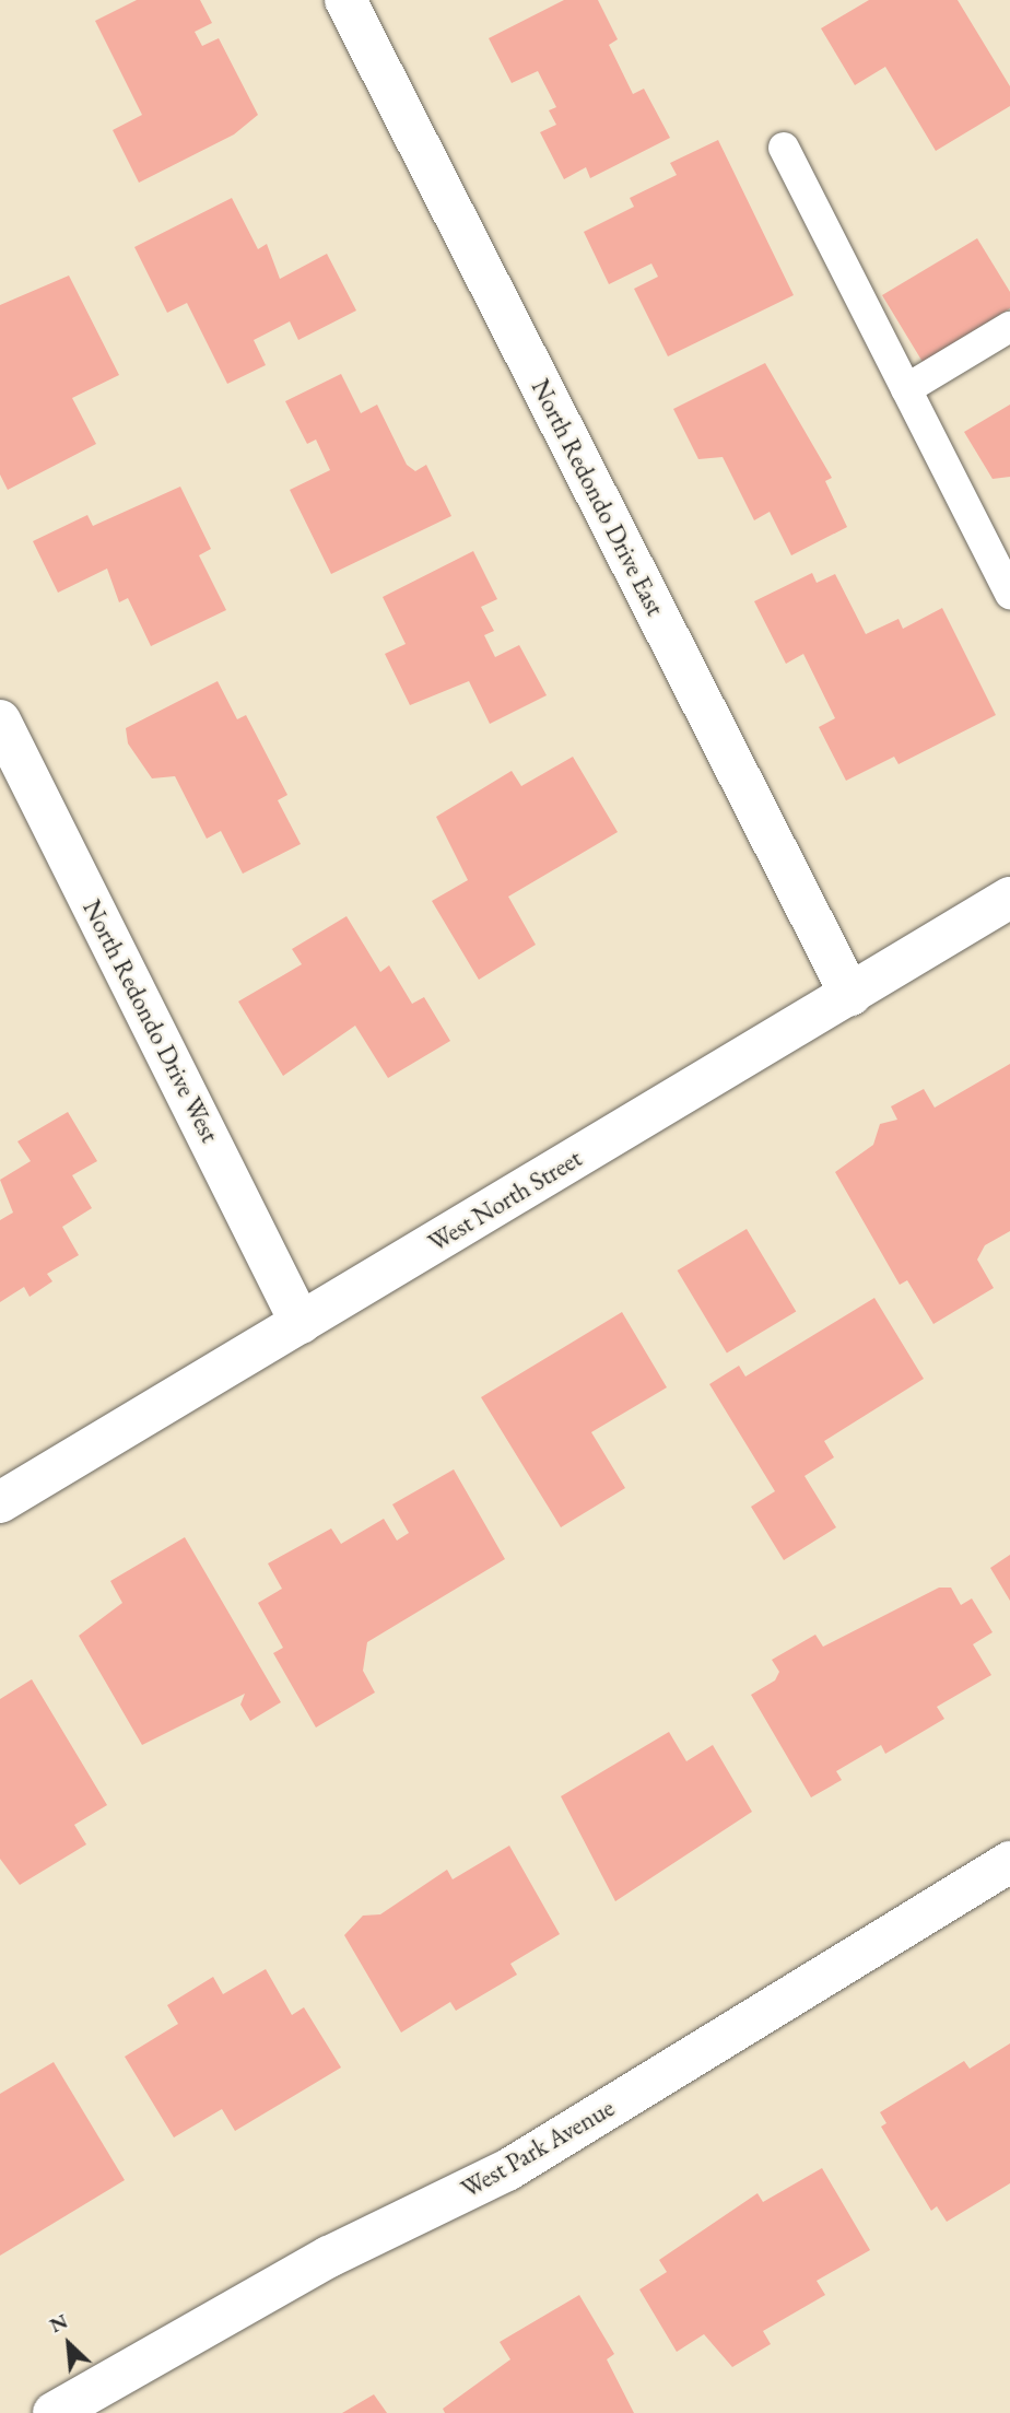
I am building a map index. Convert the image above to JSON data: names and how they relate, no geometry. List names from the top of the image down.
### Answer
{
  "streets": {
    "street": [
      "North Redondo Drive East",
      "North Redondo Drive West",
      "West North Street",
      "West Park Avenue"
    ]
  },
  "crossings": [
    ["North Redondo Drive East", "West North Street"],
    ["North Redondo Drive West", "West North Street"]
  ],
  "north": "top left"
}
